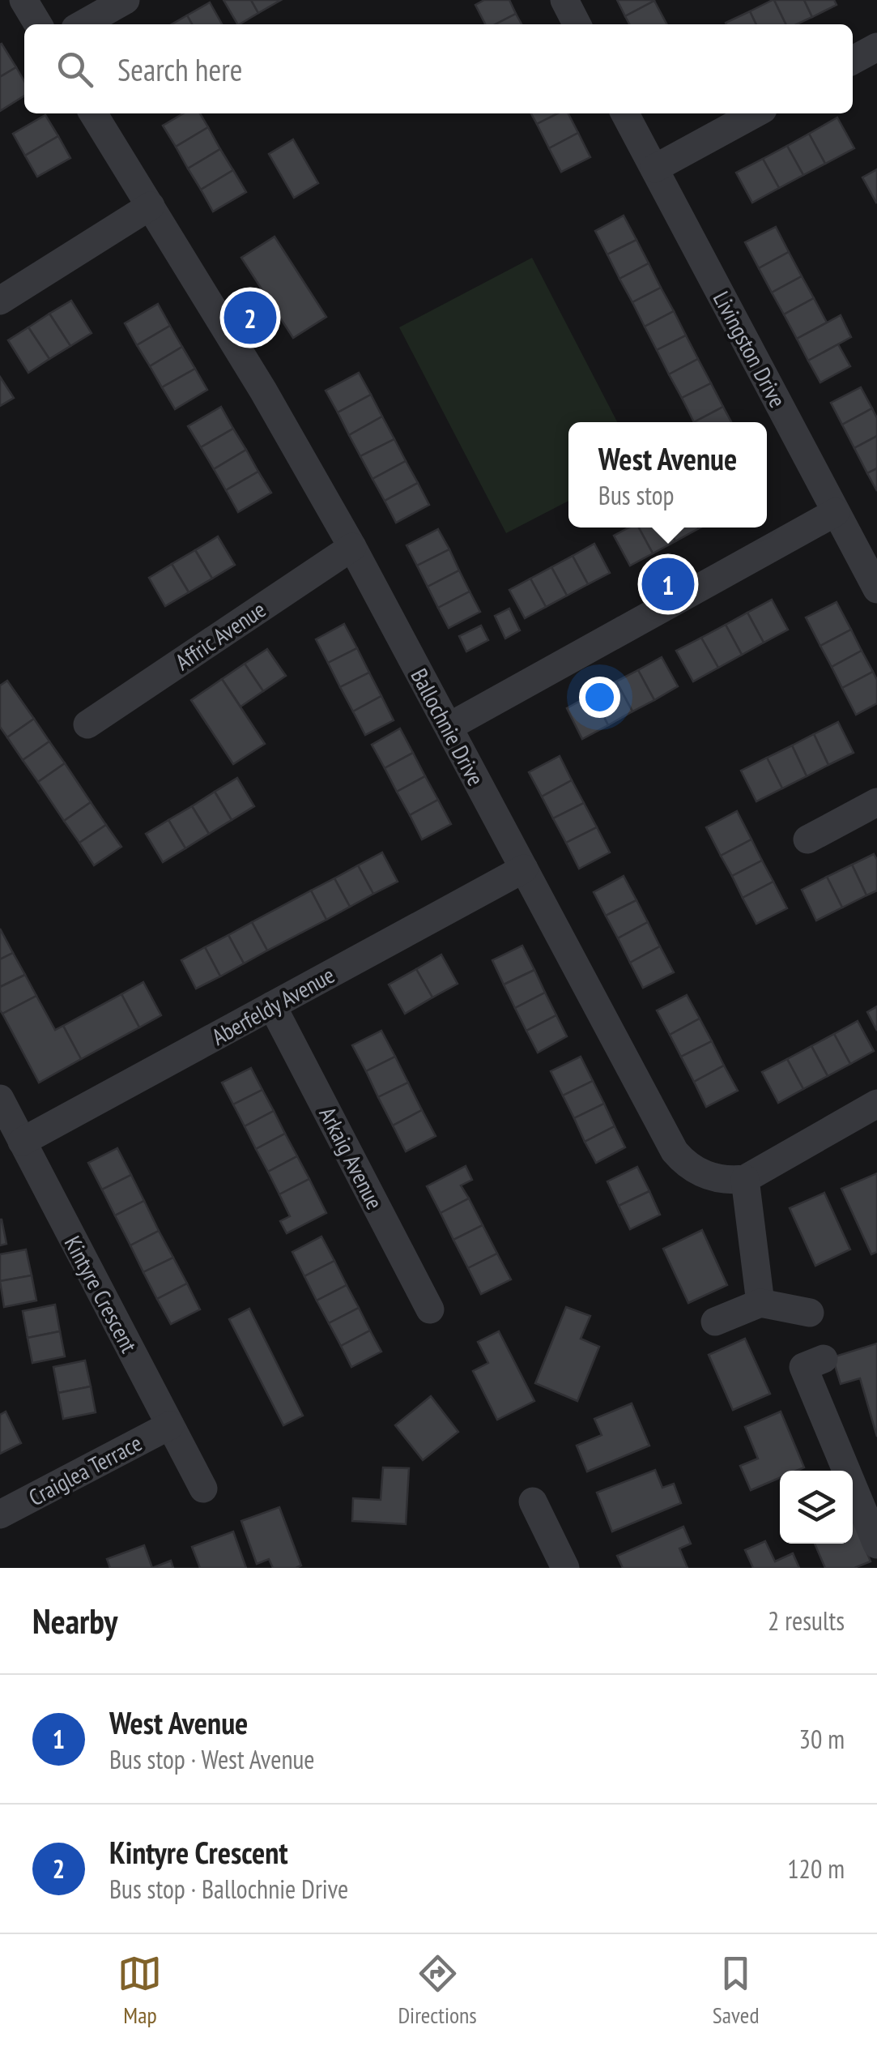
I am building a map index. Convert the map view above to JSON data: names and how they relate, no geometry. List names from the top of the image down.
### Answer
{
  "streets": {
    "street": [
      "Livingston Drive",
      "Affric Avenue",
      "Ballochnie Drive",
      "Aberfeldy Avenue",
      "Arkaig Avenue",
      "Kintyre Crescent",
      "Craiglea Terrace"
    ]
  },
  "crossings": [
    ["Affric Avenue", "Ballochnie Drive"],
    ["Ballochnie Drive", "Aberfeldy Avenue"],
    ["Aberfeldy Avenue", "Arkaig Avenue"],
    ["Aberfeldy Avenue", "Kintyre Crescent"],
    ["Kintyre Crescent", "Craiglea Terrace"]
  ],
  "page": {
    "search": "Search here",
    "pins": ["2", "1"],
    "popup": ["West Avenue", "Bus stop"],
    "heading": ["Nearby", "2 results"],
    "list": [
      {
        "mark": "1",
        "name": "West Avenue",
        "note": "Bus stop · West Avenue",
        "value": "30 m"
      },
      {
        "mark": "2",
        "name": "Kintyre Crescent",
        "note": "Bus stop · Ballochnie Drive",
        "value": "120 m"
      }
    ],
    "nav": ["Map", "Directions", "Saved"]
  }
}
